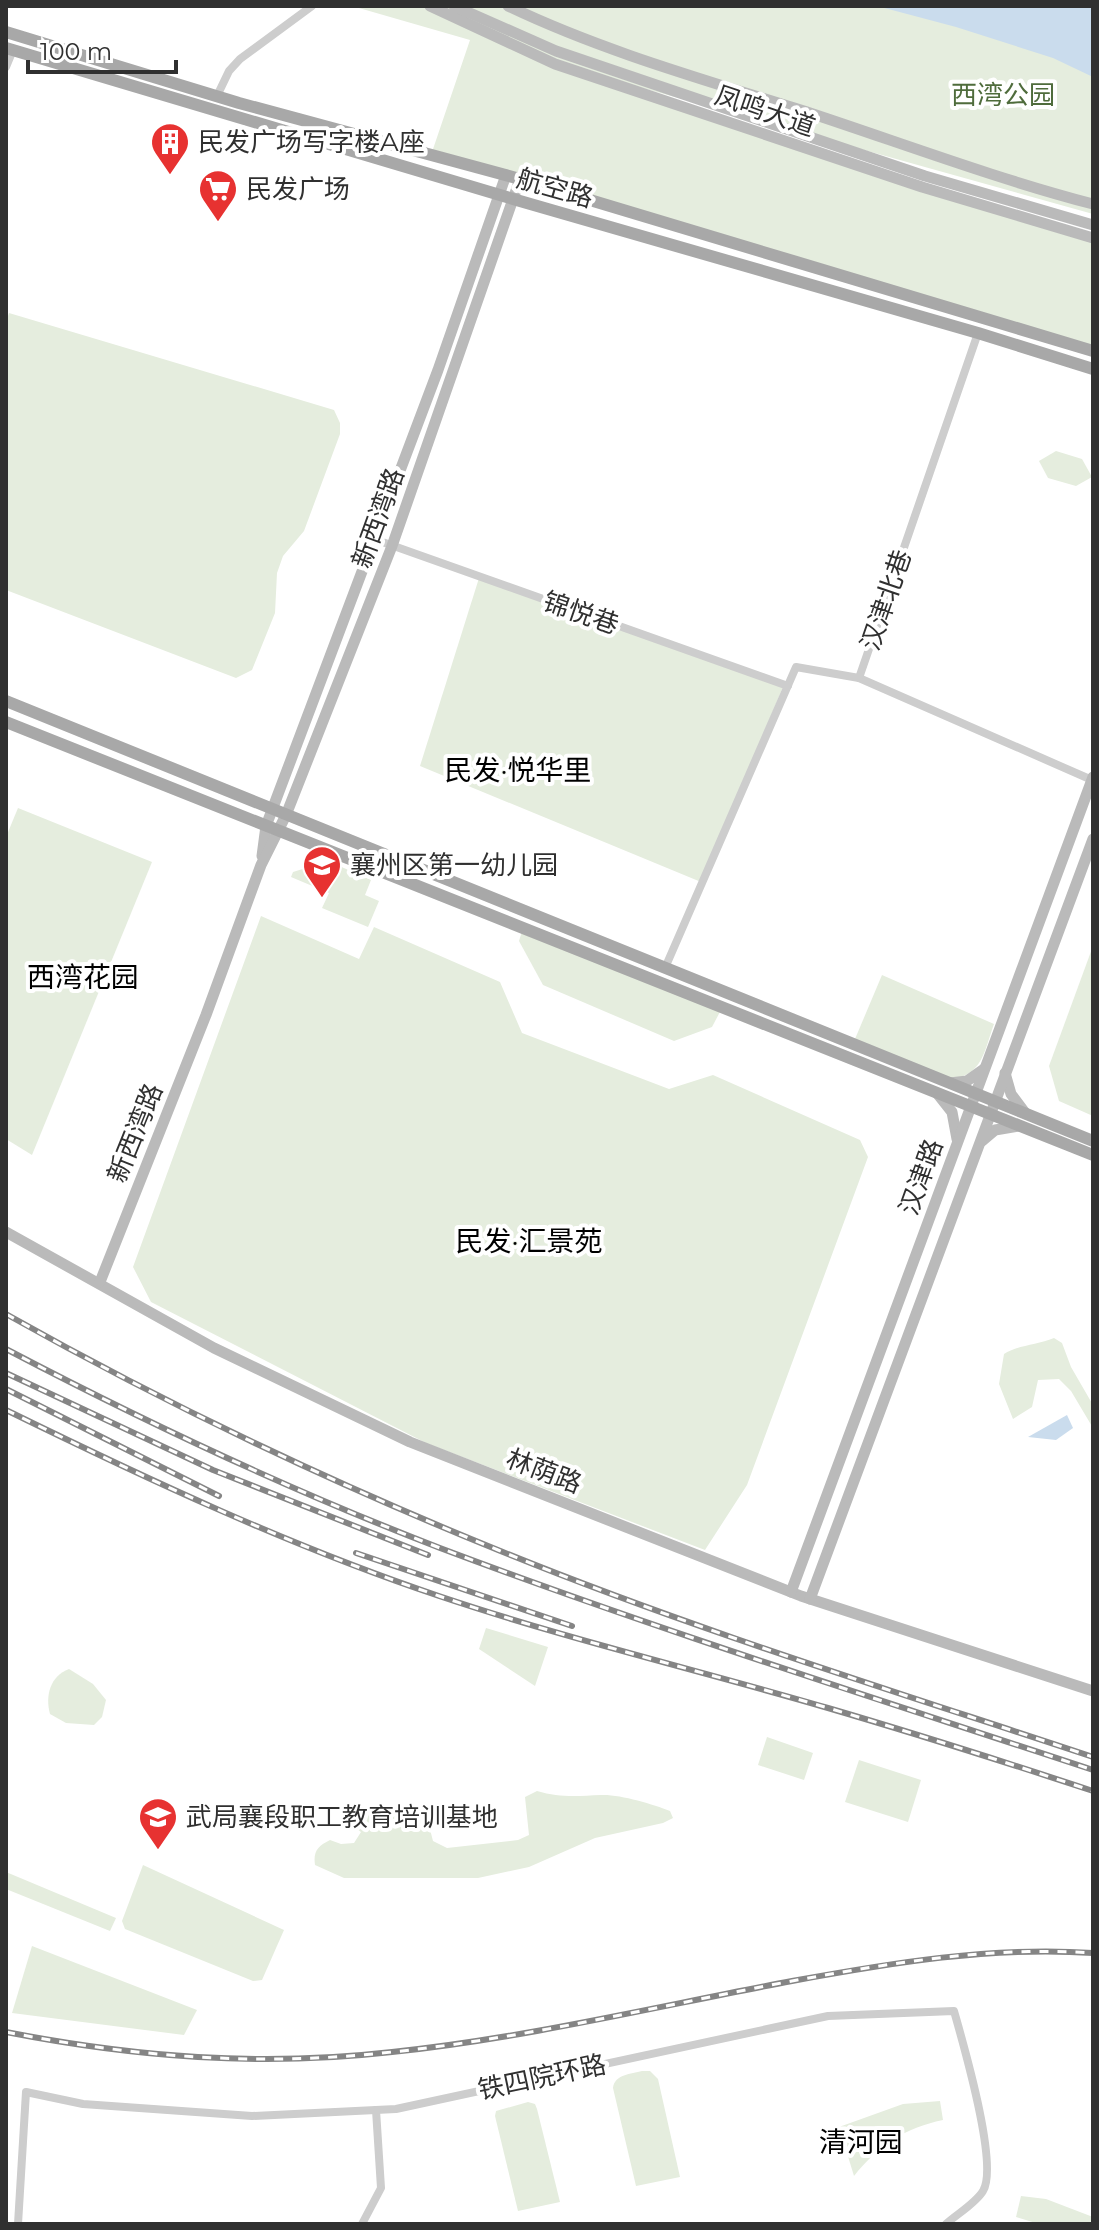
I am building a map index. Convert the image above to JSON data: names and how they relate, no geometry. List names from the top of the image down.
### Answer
{
  "streets": {
    "main road": ["航空路"],
    "street": [
      "凤鸣大道",
      "新西湾路",
      "汉津北巷",
      "锦悦巷",
      "汉津路",
      "林荫路",
      "铁四院环路"
    ]
  },
  "crossings": [
    ["航空路", "新西湾路"],
    ["航空路", "汉津北巷"],
    ["新西湾路", "锦悦巷"],
    ["新西湾路", "林荫路"],
    ["汉津北巷", "锦悦巷"],
    ["汉津路", "林荫路"]
  ],
  "districts": [
    "民发·悦华里",
    "西湾花园",
    "民发·汇景苑",
    "清河园"
  ],
  "parks": ["西湾公园"],
  "places": {
    "building": ["民发广场写字楼A座"],
    "supermarket": ["民发广场"],
    "school or university": ["襄州区第一幼儿园", "武局襄段职工教育培训基地"]
  },
  "scale_bar": "100 m"
}
